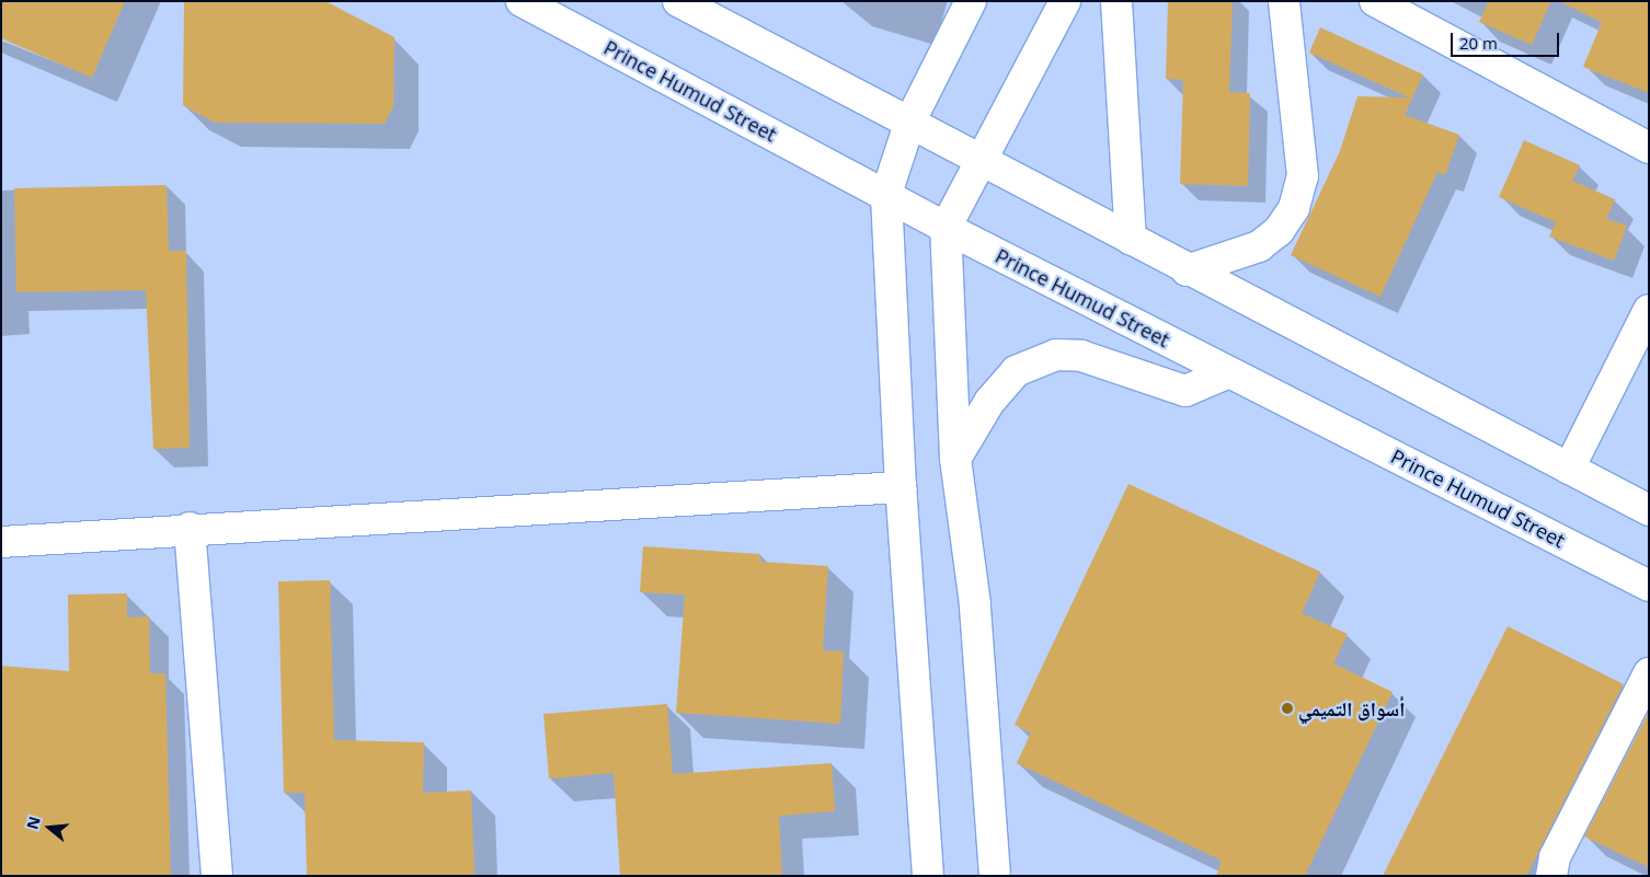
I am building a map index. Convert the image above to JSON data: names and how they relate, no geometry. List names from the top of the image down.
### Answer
{
  "streets": {
    "street": ["Prince Humud Street"]
  },
  "places": ["أسواق التميمي"],
  "scale_bar": "20 m",
  "north": "left"
}
